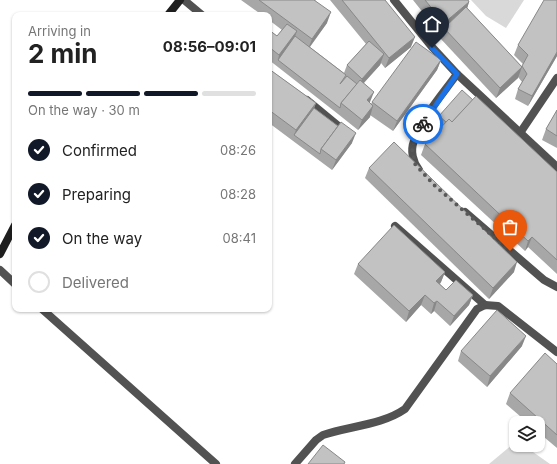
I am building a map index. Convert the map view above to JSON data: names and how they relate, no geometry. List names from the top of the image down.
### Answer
{
  "page": {
    "heading": ["2 min", "Arriving in", "08:56–09:01"],
    "bar": "On the way · 30 m",
    "list": [
      ["Confirmed", "08:26"],
      ["Preparing", "08:28"],
      ["On the way", "08:41"],
      "Delivered"
    ]
  }
}
